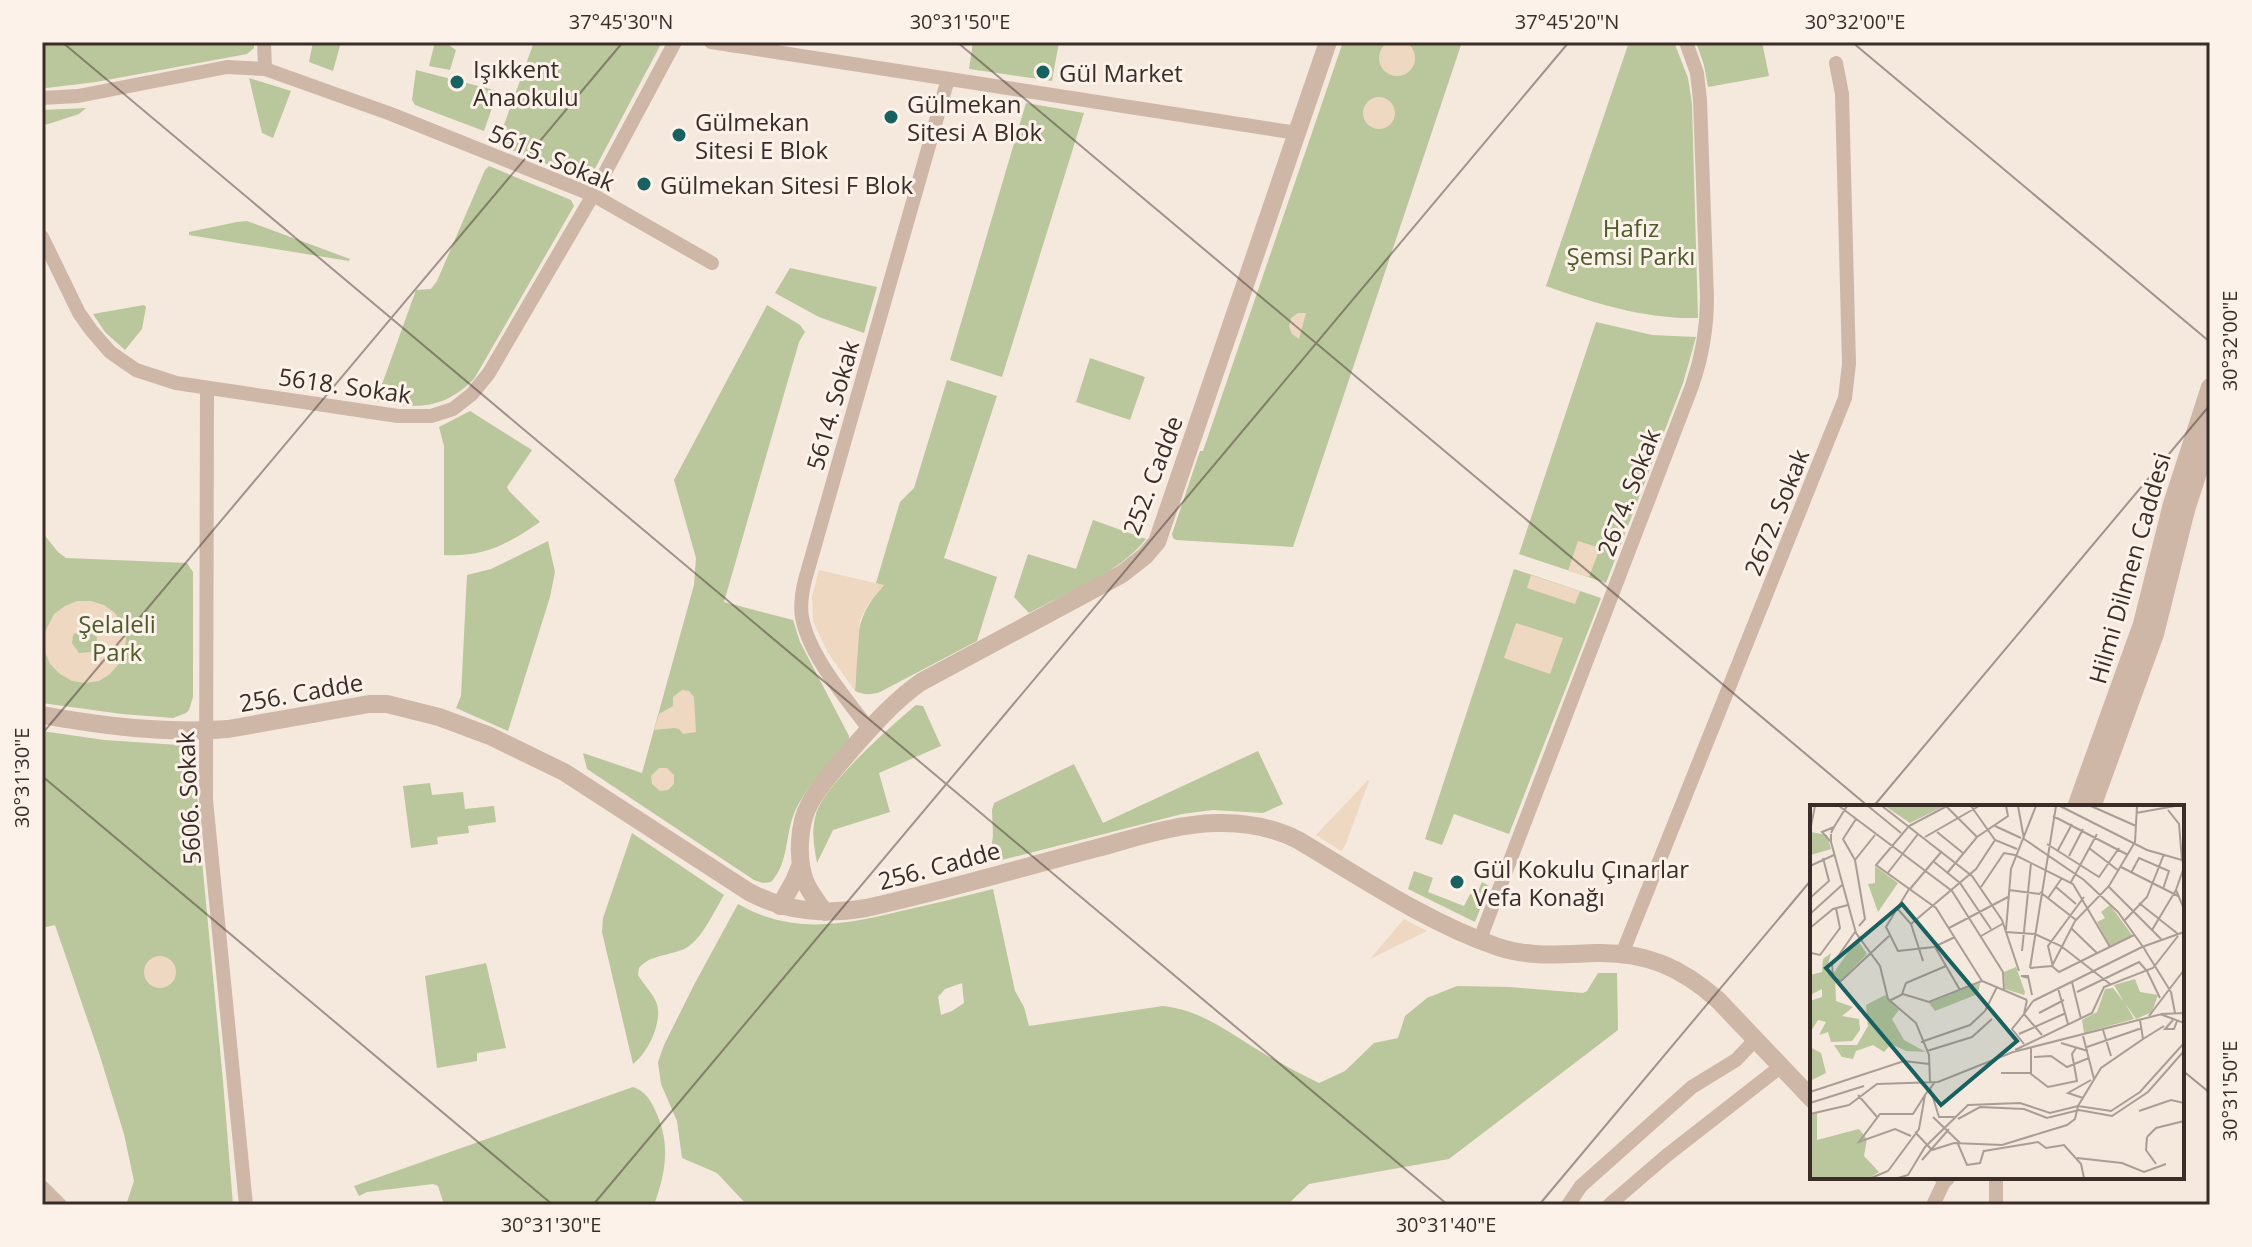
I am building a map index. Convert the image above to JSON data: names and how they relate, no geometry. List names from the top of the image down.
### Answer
{
  "streets": {
    "street": [
      "5615. Sokak",
      "5618. Sokak",
      "5614. Sokak",
      "252. Cadde",
      "2674. Sokak",
      "2672. Sokak",
      "Hilmi Dilmen Caddesi",
      "256. Cadde",
      "5606. Sokak"
    ]
  },
  "crossings": [
    ["5615. Sokak", "5618. Sokak"],
    ["5618. Sokak", "5606. Sokak"],
    ["5614. Sokak", "252. Cadde"],
    ["252. Cadde", "256. Cadde"],
    ["2674. Sokak", "256. Cadde"],
    ["2672. Sokak", "256. Cadde"],
    ["256. Cadde", "5606. Sokak"]
  ],
  "parks": ["Hafız Şemsi Parkı", "Şelaleli Park"],
  "places": [
    "Gül Market",
    "Işıkkent Anaokulu",
    "Gülmekan Sitesi A Blok",
    "Gülmekan Sitesi E Blok",
    "Gülmekan Sitesi F Blok",
    "Gül Kokulu Çınarlar Vefa Konağı"
  ],
  "coordinates": [
    "37°45'30\"N",
    "30°31'50\"E",
    "37°45'20\"N",
    "30°32'00\"E",
    "30°31'30\"E",
    "30°31'40\"E"
  ]
}
